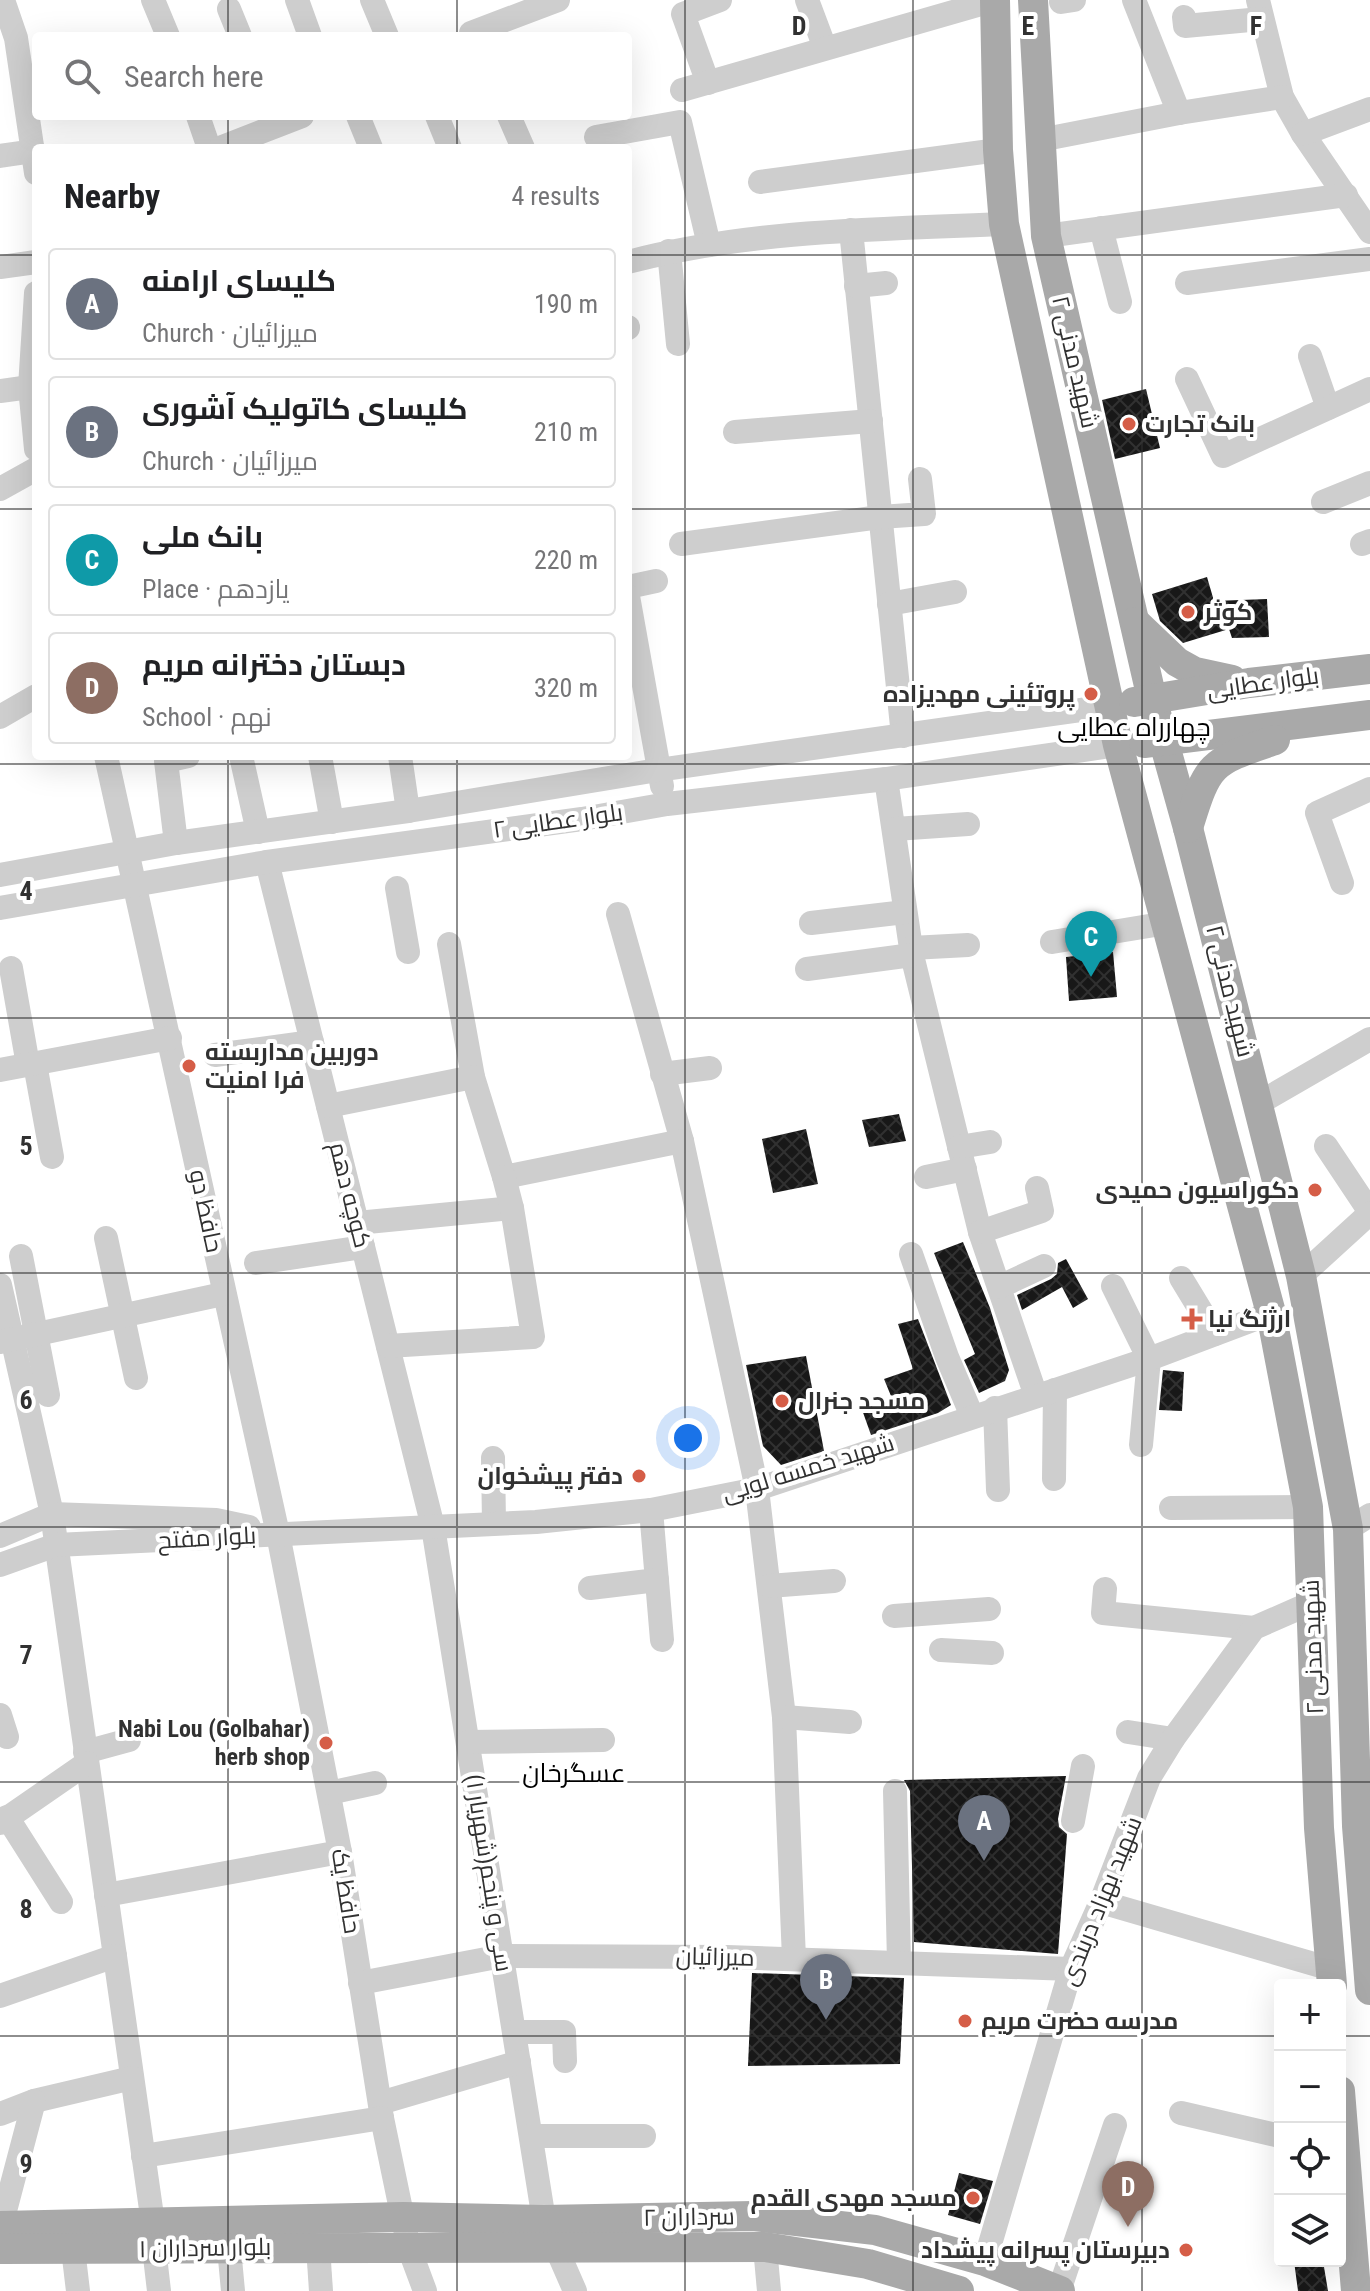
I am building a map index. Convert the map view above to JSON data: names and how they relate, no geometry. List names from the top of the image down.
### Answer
{
  "streets": {
    "main road": [
      "شهید مدنی ۲",
      "بلوار عطایی",
      "سرداران ۲",
      "بلوار سرداران ۱"
    ],
    "street": [
      "بلوار عطایی ۲",
      "کوچه دهم",
      "حافظ دو",
      "شهید خمسه لویی",
      "بلوار مفتح",
      "سی و پنجم(شهریار ۱)",
      "حافظ یک",
      "شهید بهزاد دربندی",
      "میرزائیان"
    ]
  },
  "crossings": [
    ["شهید مدنی ۲", "بلوار عطایی"],
    ["شهید مدنی ۲", "بلوار عطایی ۲"],
    ["شهید مدنی ۲", "شهید خمسه لویی"],
    ["بلوار عطایی", "بلوار عطایی ۲"],
    ["بلوار عطایی ۲", "کوچه دهم"],
    ["بلوار عطایی ۲", "حافظ دو"],
    ["کوچه دهم", "شهید خمسه لویی"],
    ["کوچه دهم", "سی و پنجم(شهریار ۱)"],
    ["حافظ دو", "شهید خمسه لویی"],
    ["حافظ دو", "بلوار مفتح"],
    ["حافظ دو", "حافظ یک"],
    ["شهید خمسه لویی", "بلوار مفتح"],
    ["شهید خمسه لویی", "سی و پنجم(شهریار ۱)"],
    ["شهید خمسه لویی", "حافظ یک"],
    ["بلوار مفتح", "حافظ یک"],
    ["سی و پنجم(شهریار ۱)", "میرزائیان"],
    ["سی و پنجم(شهریار ۱)", "سرداران ۲"],
    ["حافظ یک", "میرزائیان"],
    ["حافظ یک", "سرداران ۲"],
    ["حافظ یک", "بلوار سرداران ۱"],
    ["شهید بهزاد دربندی", "میرزائیان"],
    ["شهید بهزاد دربندی", "سرداران ۲"],
    ["سرداران ۲", "بلوار سرداران ۱"]
  ],
  "districts": ["چهارراه عطایی", "عسگرخان"],
  "places": {
    "other": [
      "بانک تجارت",
      "کوثر",
      "پروتئينی مهديزاده",
      "دوربین مداربسته فرا امنیت",
      "دکوراسیون حمیدی",
      "مسجد جنرال",
      "دفتر پیشخوان",
      "Nabi Lou (Golbahar) herb shop",
      "مدرسه حضرت مریم",
      "مسجد مهدی القدم",
      "دبیرستان پسرانه پیشداد"
    ],
    "health": ["ارژنگ نیا"]
  },
  "page": {
    "search": "Search here",
    "heading": ["Nearby", "4 results"],
    "list": [
      {
        "mark": "A",
        "name": "کلیسای ارامنه",
        "note": "Church · میرزائیان",
        "value": "190 m"
      },
      {
        "mark": "B",
        "name": "کلیسای کاتولیک آشوری",
        "note": "Church · میرزائیان",
        "value": "210 m"
      },
      {
        "mark": "C",
        "name": "بانک ملی",
        "note": "Place · یازدهم",
        "value": "220 m"
      },
      {
        "mark": "D",
        "name": "دبستان دخترانه مریم",
        "note": "School · نهم",
        "value": "320 m"
      }
    ],
    "pins": [
      "C",
      "A",
      "B",
      "D"
    ],
    "map_buttons": ["+", "−"]
  },
  "grid": {
    "columns": ["D", "E", "F"],
    "rows": [
      "4",
      "5",
      "6",
      "7",
      "8",
      "9"
    ]
  }
}
